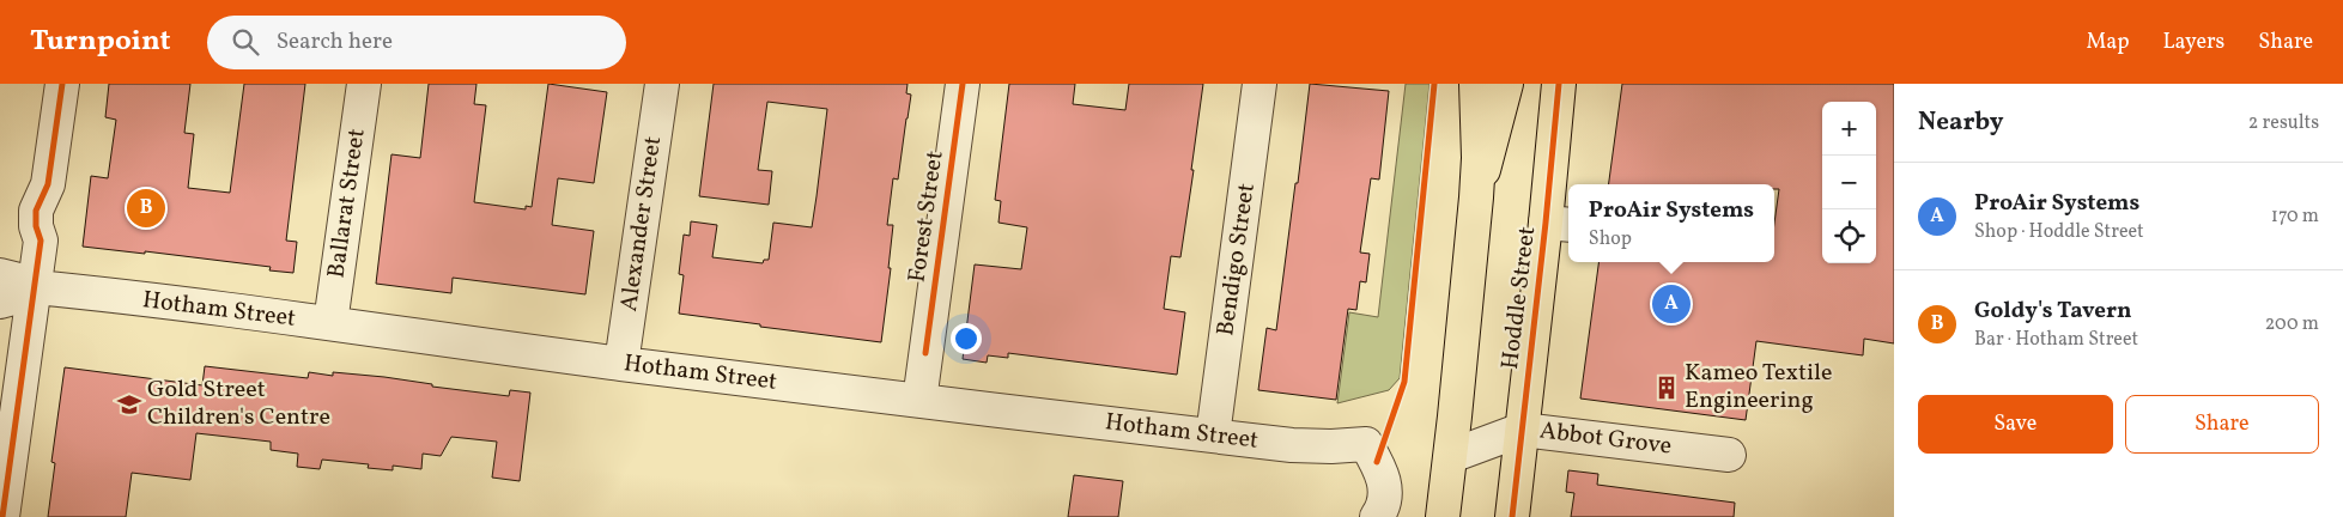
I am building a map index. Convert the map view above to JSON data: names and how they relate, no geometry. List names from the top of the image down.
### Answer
{
  "streets": {
    "main road": ["Hoddle Street"],
    "street": [
      "Ballarat Street",
      "Forest Street",
      "Alexander Street",
      "Bendigo Street",
      "Hotham Street",
      "Abbot Grove"
    ]
  },
  "crossings": [
    ["Ballarat Street", "Hotham Street"],
    ["Forest Street", "Hotham Street"],
    ["Alexander Street", "Hotham Street"],
    ["Bendigo Street", "Hotham Street"],
    ["Hoddle Street", "Abbot Grove"]
  ],
  "places": {
    "building": ["Kameo Textile Engineering"],
    "school or university": ["Gold Street Children's Centre"]
  },
  "page": {
    "header": "Turnpoint",
    "search": "Search here",
    "nav": ["Map", "Layers", "Share"],
    "heading": ["Nearby", "2 results"],
    "map_buttons": ["+", "−"],
    "list": [
      {
        "mark": "A",
        "name": "ProAir Systems",
        "note": "Shop · Hoddle Street",
        "value": "170 m"
      },
      {
        "mark": "B",
        "name": "Goldy's Tavern",
        "note": "Bar · Hotham Street",
        "value": "200 m"
      }
    ],
    "popup": ["ProAir Systems", "Shop"],
    "pins": ["B", "A"],
    "buttons": ["Save", "Share"]
  }
}
